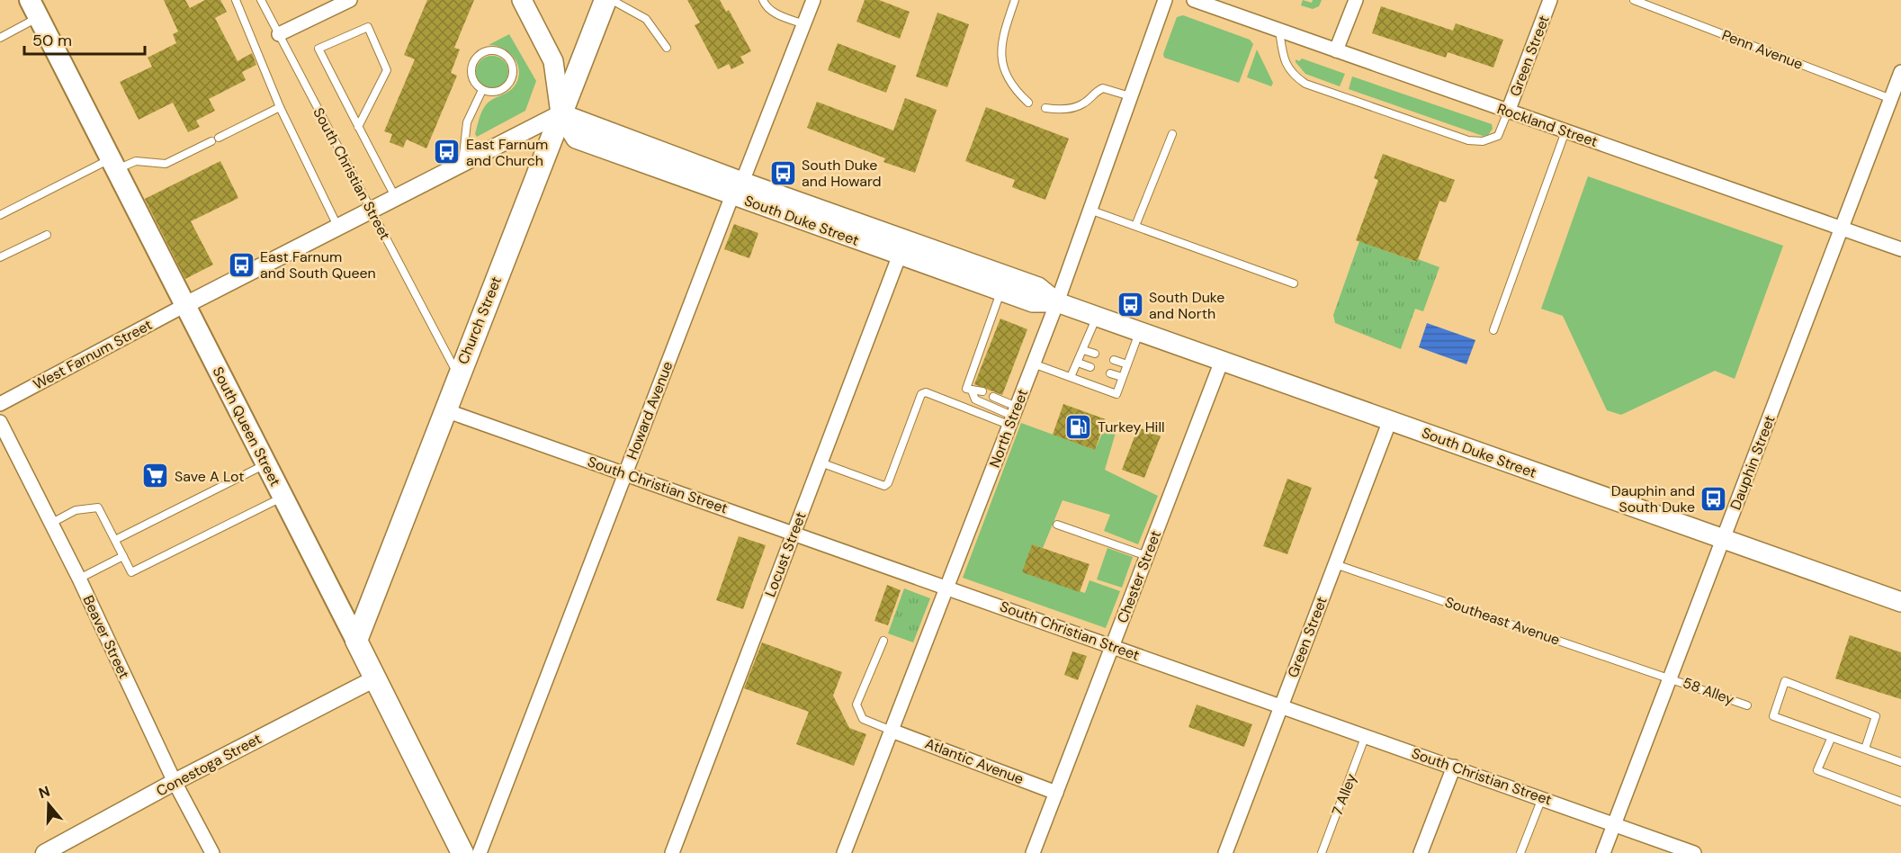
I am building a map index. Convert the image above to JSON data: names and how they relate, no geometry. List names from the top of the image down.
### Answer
{
  "streets": {
    "highway": ["Church Street", "South Queen Street"],
    "main road": ["South Duke Street"],
    "street": [
      "Green Street",
      "Rockland Street",
      "South Christian Street",
      "West Farnum Street",
      "Howard Avenue",
      "North Street",
      "Dauphin Street",
      "Locust Street",
      "Chester Street",
      "Beaver Street",
      "Atlantic Avenue",
      "Conestoga Street"
    ],
    "lane": [
      "Penn Avenue",
      "Southeast Avenue",
      "58 Alley",
      "7 Alley"
    ]
  },
  "crossings": [
    ["Penn Avenue", "Dauphin Street"],
    ["Green Street", "Rockland Street"],
    ["Green Street", "South Christian Street"],
    ["Green Street", "South Duke Street"],
    ["Green Street", "Southeast Avenue"],
    ["Rockland Street", "Dauphin Street"],
    ["South Christian Street", "Church Street"],
    ["South Christian Street", "Howard Avenue"],
    ["South Christian Street", "North Street"],
    ["South Christian Street", "Dauphin Street"],
    ["South Christian Street", "Locust Street"],
    ["South Christian Street", "Chester Street"],
    ["South Christian Street", "7 Alley"],
    ["South Duke Street", "Church Street"],
    ["South Duke Street", "Howard Avenue"],
    ["South Duke Street", "North Street"],
    ["South Duke Street", "Dauphin Street"],
    ["South Duke Street", "Locust Street"],
    ["South Duke Street", "Chester Street"],
    ["Church Street", "South Queen Street"],
    ["West Farnum Street", "South Queen Street"],
    ["South Queen Street", "Conestoga Street"],
    ["North Street", "Atlantic Avenue"],
    ["Dauphin Street", "Southeast Avenue"],
    ["Dauphin Street", "58 Alley"],
    ["Chester Street", "Atlantic Avenue"],
    ["Southeast Avenue", "58 Alley"],
    ["Beaver Street", "Conestoga Street"]
  ],
  "places": {
    "bus stop": [
      "East Farnum and Church",
      "South Duke and Howard",
      "East Farnum and South Queen",
      "South Duke and North",
      "Dauphin and South Duke"
    ],
    "fuel station": ["Turkey Hill"],
    "supermarket": ["Save A Lot"]
  },
  "scale_bar": "50 m",
  "north": "top"
}
